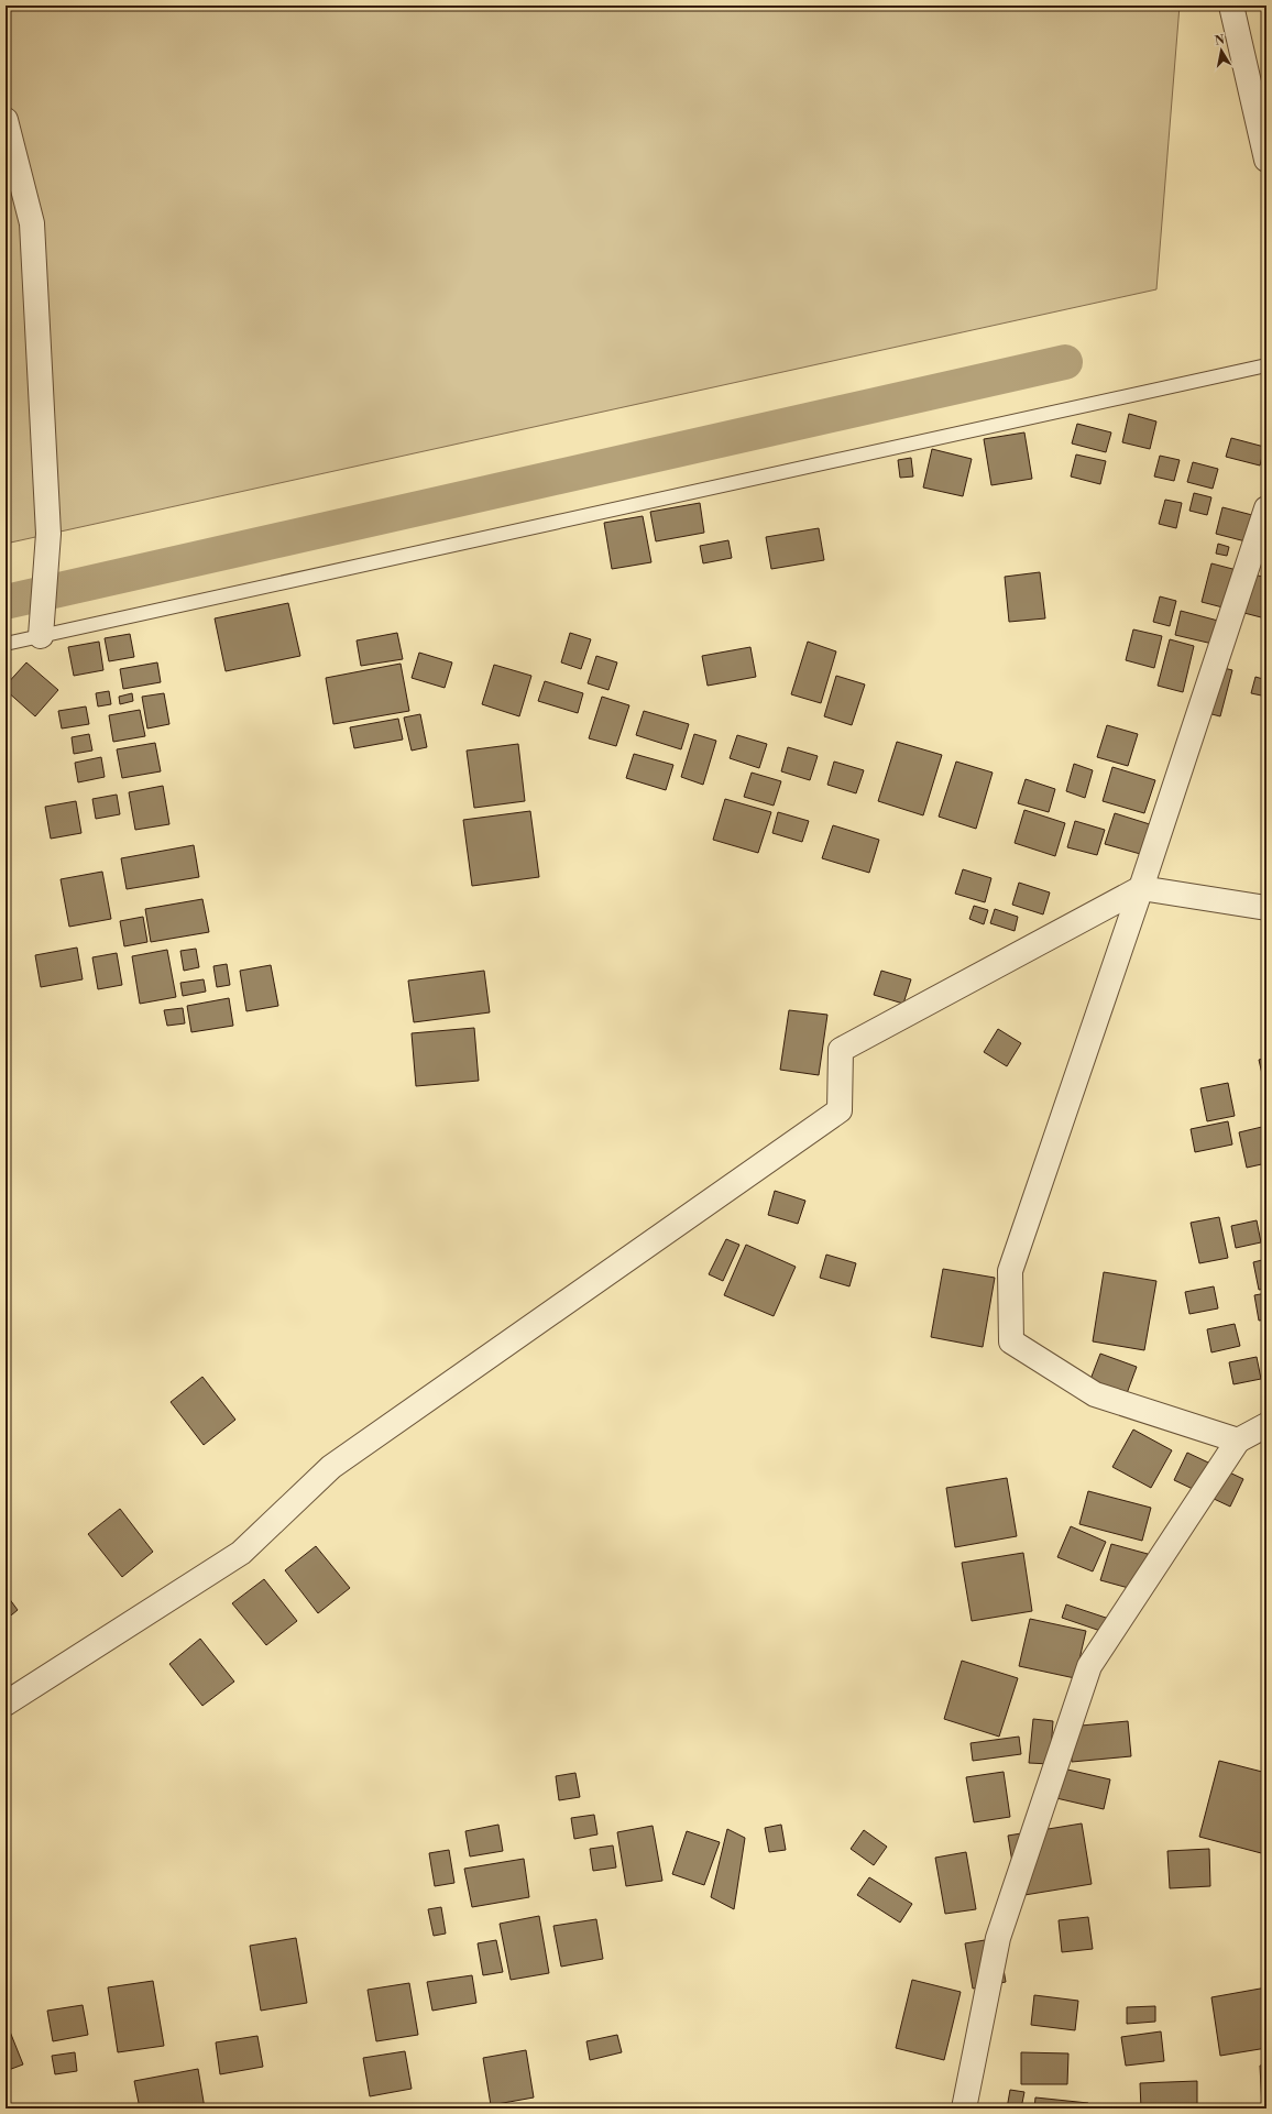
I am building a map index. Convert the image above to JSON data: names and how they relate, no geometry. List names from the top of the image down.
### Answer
{
  "north": "top"
}
